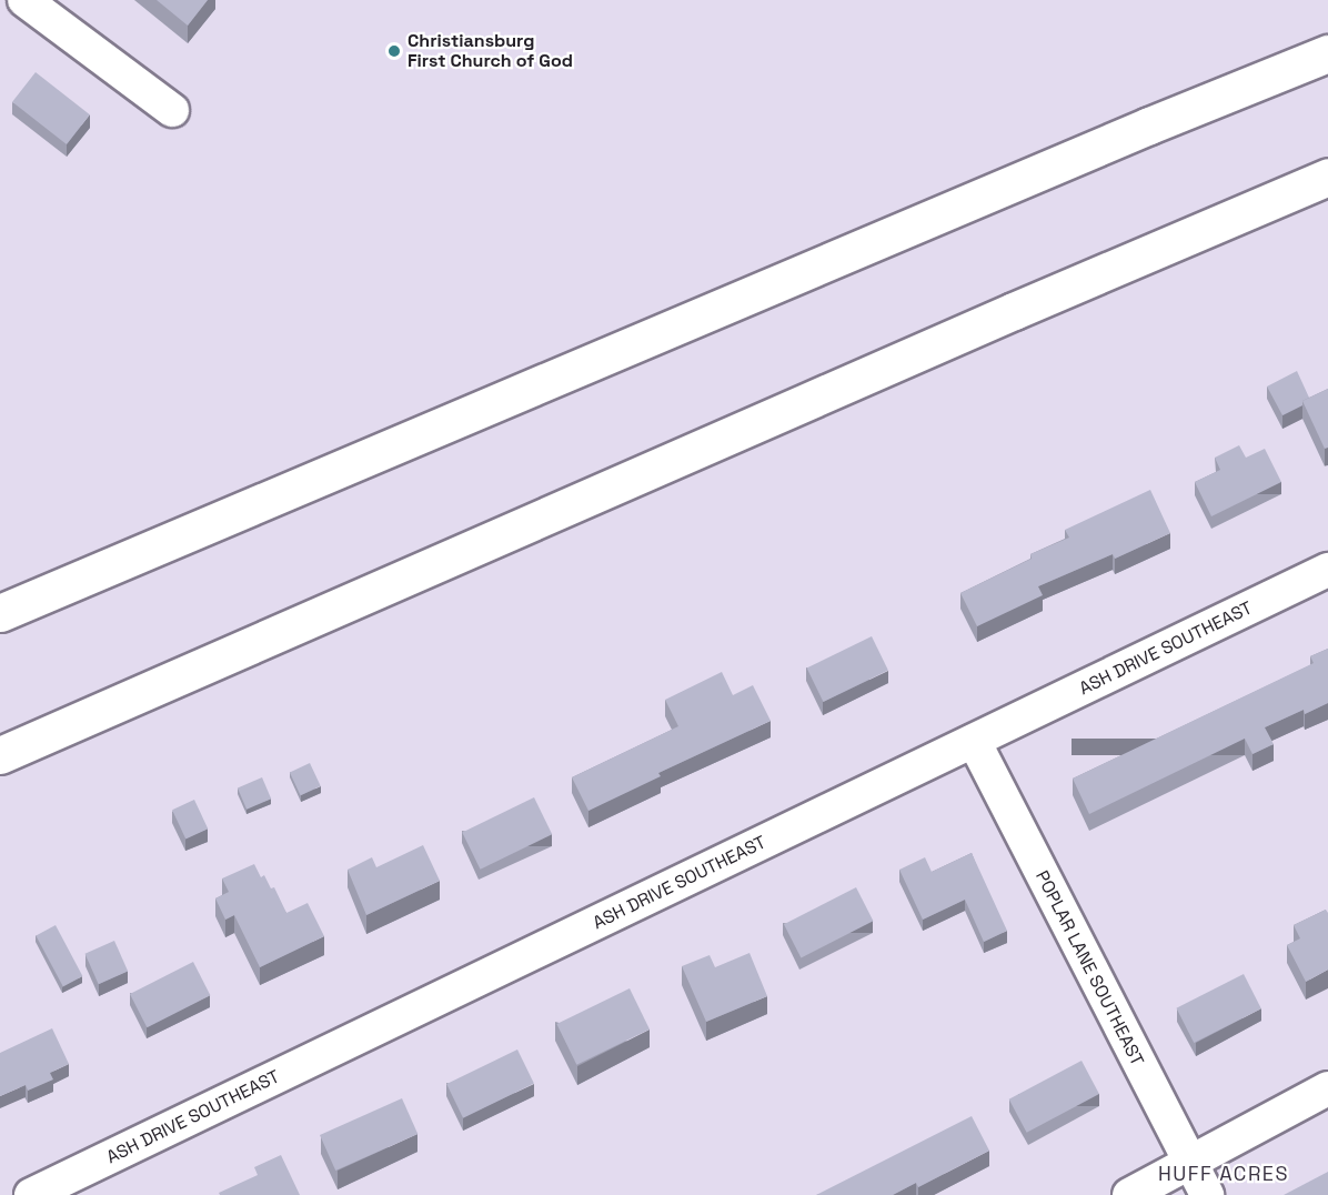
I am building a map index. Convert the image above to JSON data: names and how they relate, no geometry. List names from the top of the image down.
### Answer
{
  "streets": {
    "street": ["ASH DRIVE SOUTHEAST", "POPLAR LANE SOUTHEAST"]
  },
  "crossings": [
    ["ASH DRIVE SOUTHEAST", "POPLAR LANE SOUTHEAST"]
  ],
  "districts": ["HUFF ACRES"],
  "places": ["Christiansburg First Church of God"]
}
